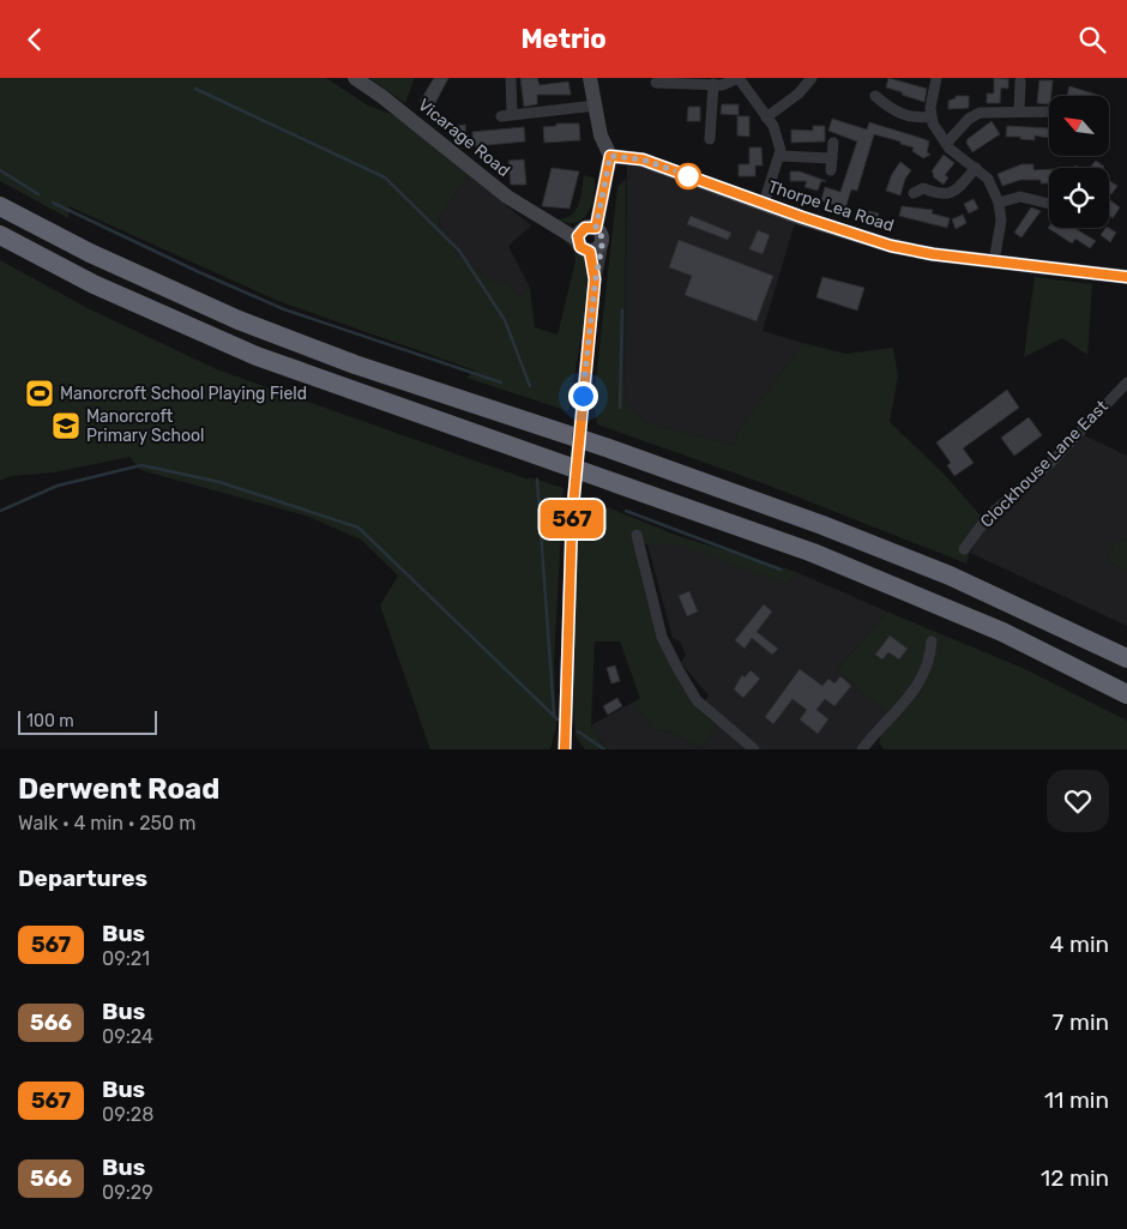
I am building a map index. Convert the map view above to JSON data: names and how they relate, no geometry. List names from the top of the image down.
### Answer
{
  "streets": {
    "main road": ["Vicarage Road", "Thorpe Lea Road"],
    "street": ["Clockhouse Lane East"]
  },
  "places": {
    "sports": ["Manorcroft School Playing Field"],
    "school or university": ["Manorcroft Primary School"]
  },
  "lines": ["bus line 567"],
  "scale_bar": "100 m",
  "north": "top left",
  "page": {
    "header": "Metrio",
    "on_map": "567",
    "scale": "100 m",
    "heading": [
      ["Derwent Road", "Walk · 4 min · 250 m"],
      "Departures"
    ],
    "list": [
      {
        "mark": "567",
        "name": "Bus",
        "note": "09:21",
        "value": "4 min"
      },
      {
        "mark": "566",
        "name": "Bus",
        "note": "09:24",
        "value": "7 min"
      },
      {
        "mark": "567",
        "name": "Bus",
        "note": "09:28",
        "value": "11 min"
      },
      {
        "mark": "566",
        "name": "Bus",
        "note": "09:29",
        "value": "12 min"
      }
    ]
  }
}
